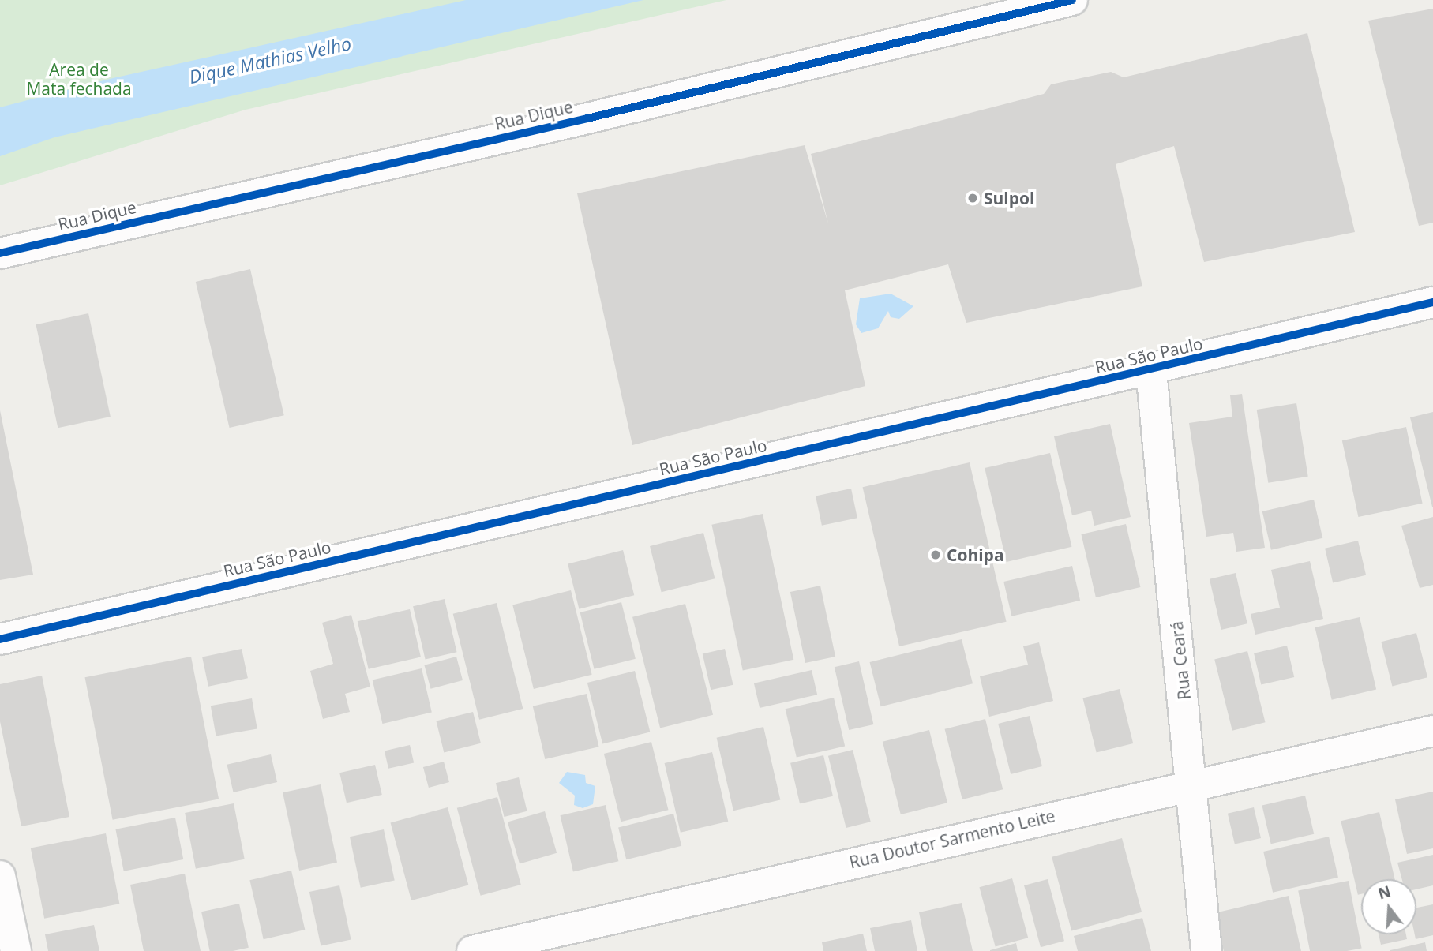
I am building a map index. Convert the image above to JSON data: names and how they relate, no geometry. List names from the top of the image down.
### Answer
{
  "streets": {
    "street": [
      "Rua Dique",
      "Rua São Paulo",
      "Rua Ceará",
      "Rua Doutor Sarmento Leite"
    ]
  },
  "crossings": [
    ["Rua São Paulo", "Rua Ceará"],
    ["Rua Ceará", "Rua Doutor Sarmento Leite"]
  ],
  "water": ["Dique Mathias Velho"],
  "parks": ["Area de Mata fechada"],
  "places": ["Sulpol", "Cohipa"],
  "north": "top"
}
